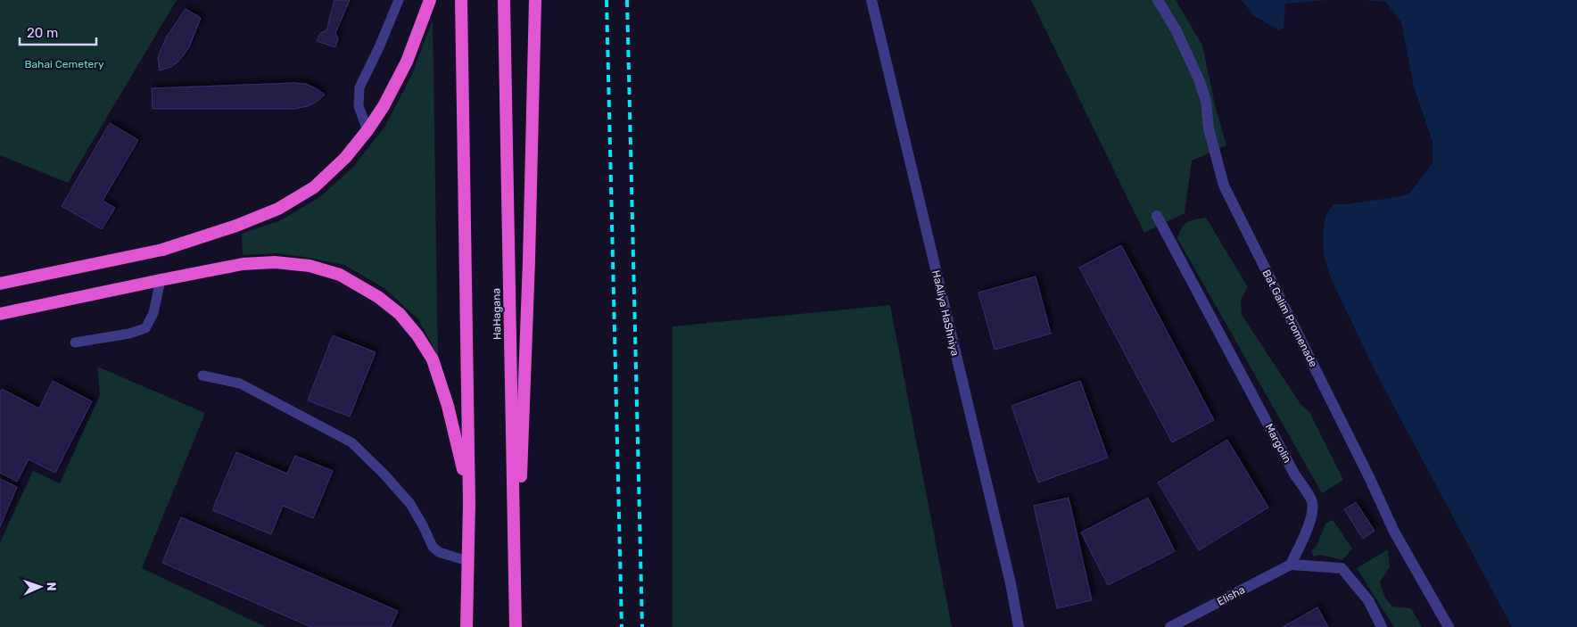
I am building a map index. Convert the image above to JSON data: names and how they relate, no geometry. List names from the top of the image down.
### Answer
{
  "streets": {
    "highway": ["HaHagana"],
    "street": [
      "HaAliya HaShniya",
      "Bat Galim Promenade",
      "Margolin",
      "Elisha"
    ]
  },
  "crossings": [
    ["Margolin", "Elisha"]
  ],
  "parks": ["Bahai Cemetery"],
  "scale_bar": "20 m",
  "north": "right"
}
